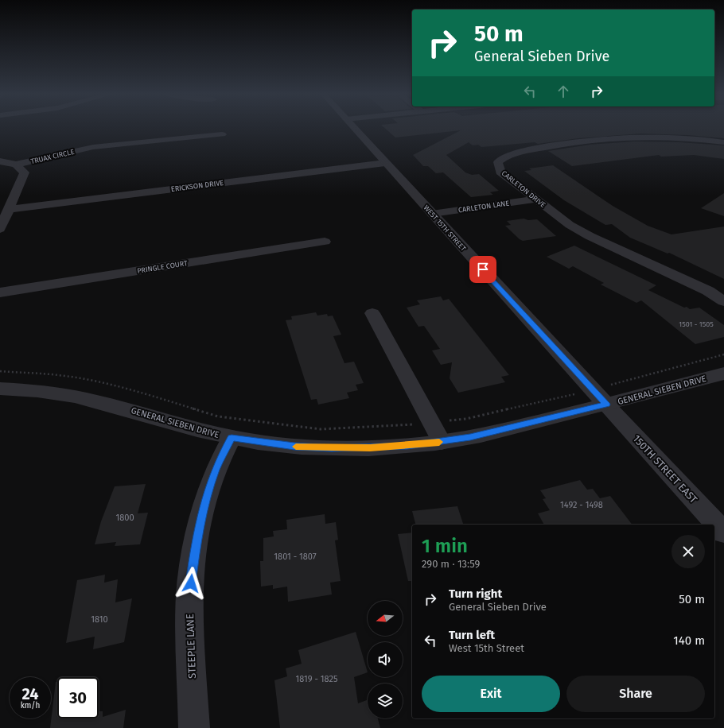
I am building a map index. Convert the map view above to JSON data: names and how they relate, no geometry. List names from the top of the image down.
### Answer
{
  "streets": {
    "street": [
      "TRUAX CIRCLE",
      "ERICKSON DRIVE",
      "CARLETON DRIVE",
      "CARLETON LANE",
      "WEST 15TH STREET",
      "PRINGLE COURT",
      "GENERAL SIEBEN DRIVE",
      "150TH STREET EAST",
      "STEEPLE LANE"
    ]
  },
  "crossings": [
    ["ERICKSON DRIVE", "WEST 15TH STREET"],
    ["CARLETON DRIVE", "CARLETON LANE"],
    ["CARLETON LANE", "WEST 15TH STREET"],
    ["WEST 15TH STREET", "GENERAL SIEBEN DRIVE"],
    ["WEST 15TH STREET", "150TH STREET EAST"],
    ["GENERAL SIEBEN DRIVE", "150TH STREET EAST"],
    ["GENERAL SIEBEN DRIVE", "STEEPLE LANE"]
  ],
  "house_numbers": [
    "1501 - 1505",
    "1492 - 1498",
    "1800",
    "1801 - 1807",
    "1810",
    "1819 - 1825"
  ],
  "north": "left",
  "page": {
    "turn": ["50 m", "General Sieben Drive"],
    "heading": ["1 min", "290 m · 13:59"],
    "list": [
      {
        "name": "Turn right",
        "note": "General Sieben Drive",
        "value": "50 m"
      },
      {
        "name": "Turn left",
        "note": "West 15th Street",
        "value": "140 m"
      }
    ],
    "buttons": ["Exit", "Share"],
    "speed": "24 km/h",
    "limit": "30"
  }
}
